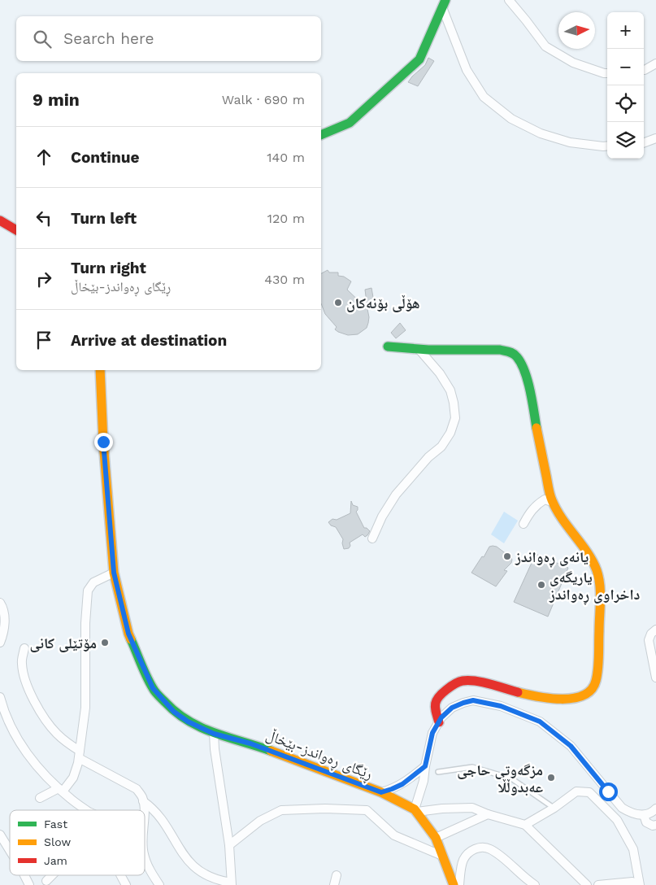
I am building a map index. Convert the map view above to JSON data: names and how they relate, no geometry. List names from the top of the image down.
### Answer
{
  "streets": {
    "street": ["ڕێگای ڕەواندز-بێخاڵ"]
  },
  "places": [
    "هۆڵی بۆنەکان",
    "یانەی ڕەواندز",
    "یاریگەی داخراوی ڕەواندز",
    "مۆتێلی کانی",
    "مزگەوتی حاجی عەبدوڵڵا"
  ],
  "legend": ["Fast", "Slow", "Jam"],
  "north": "right",
  "page": {
    "map_buttons": ["+", "−"],
    "search": "Search here",
    "heading": ["9 min", "Walk · 690 m"],
    "list": [
      ["Continue", "140 m"],
      ["Turn left", "120 m"],
      ["Turn right", "ڕێگای ڕەواندز-بێخاڵ", "430 m"],
      "Arrive at destination"
    ]
  }
}
